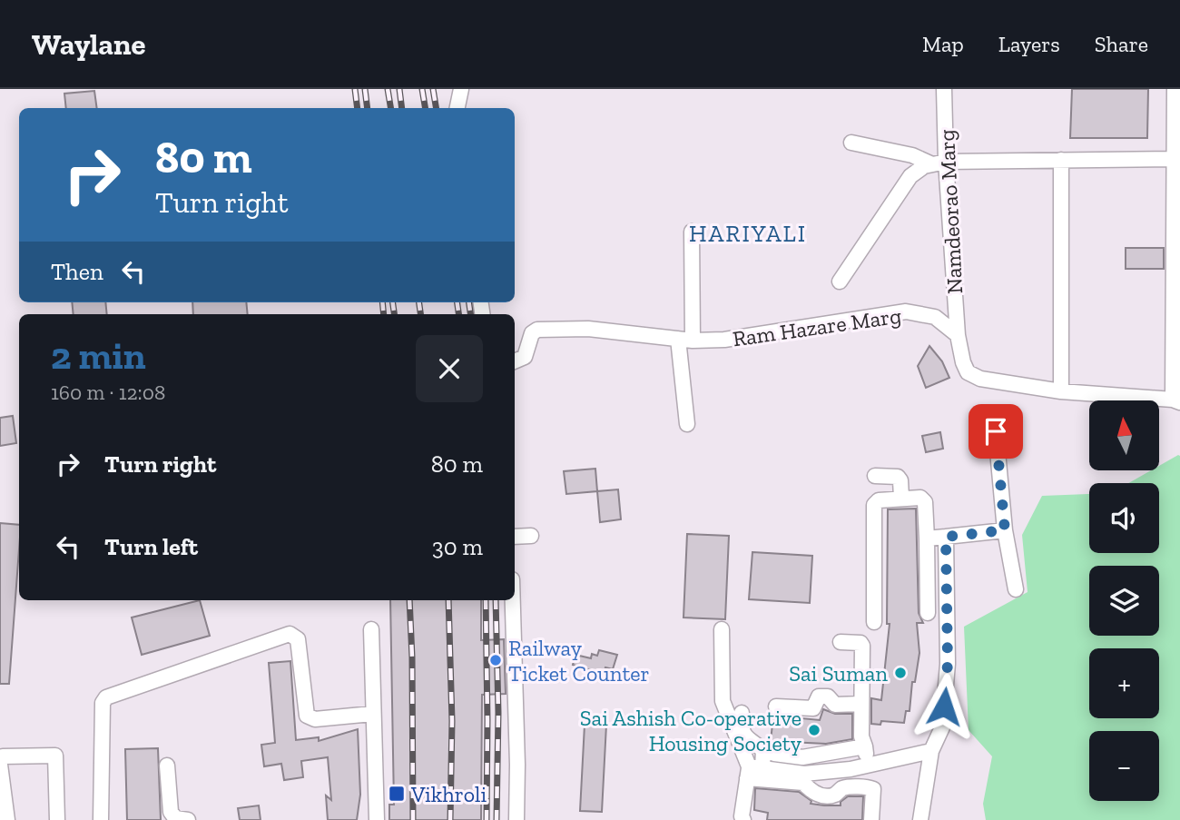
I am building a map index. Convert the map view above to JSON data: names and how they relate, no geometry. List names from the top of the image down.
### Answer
{
  "streets": {
    "street": ["Namdeorao Marg", "Ram Hazare Marg"]
  },
  "crossings": [
    ["Namdeorao Marg", "Ram Hazare Marg"]
  ],
  "districts": ["HARIYALI"],
  "places": {
    "other": ["Railway Ticket Counter", "Sai Suman", "Sai Ashish Co-operative Housing Society"],
    "transit": ["Vikhroli"]
  },
  "north": "top",
  "page": {
    "header": "Waylane",
    "nav": ["Map", "Layers", "Share"],
    "turn": ["80 m", "Turn right"],
    "then": "Then",
    "heading": ["2 min", "160 m · 12:08"],
    "map_buttons": ["+", "−"],
    "list": [
      {
        "name": "Turn right",
        "value": "80 m"
      },
      {
        "name": "Turn left",
        "value": "30 m"
      }
    ]
  }
}
